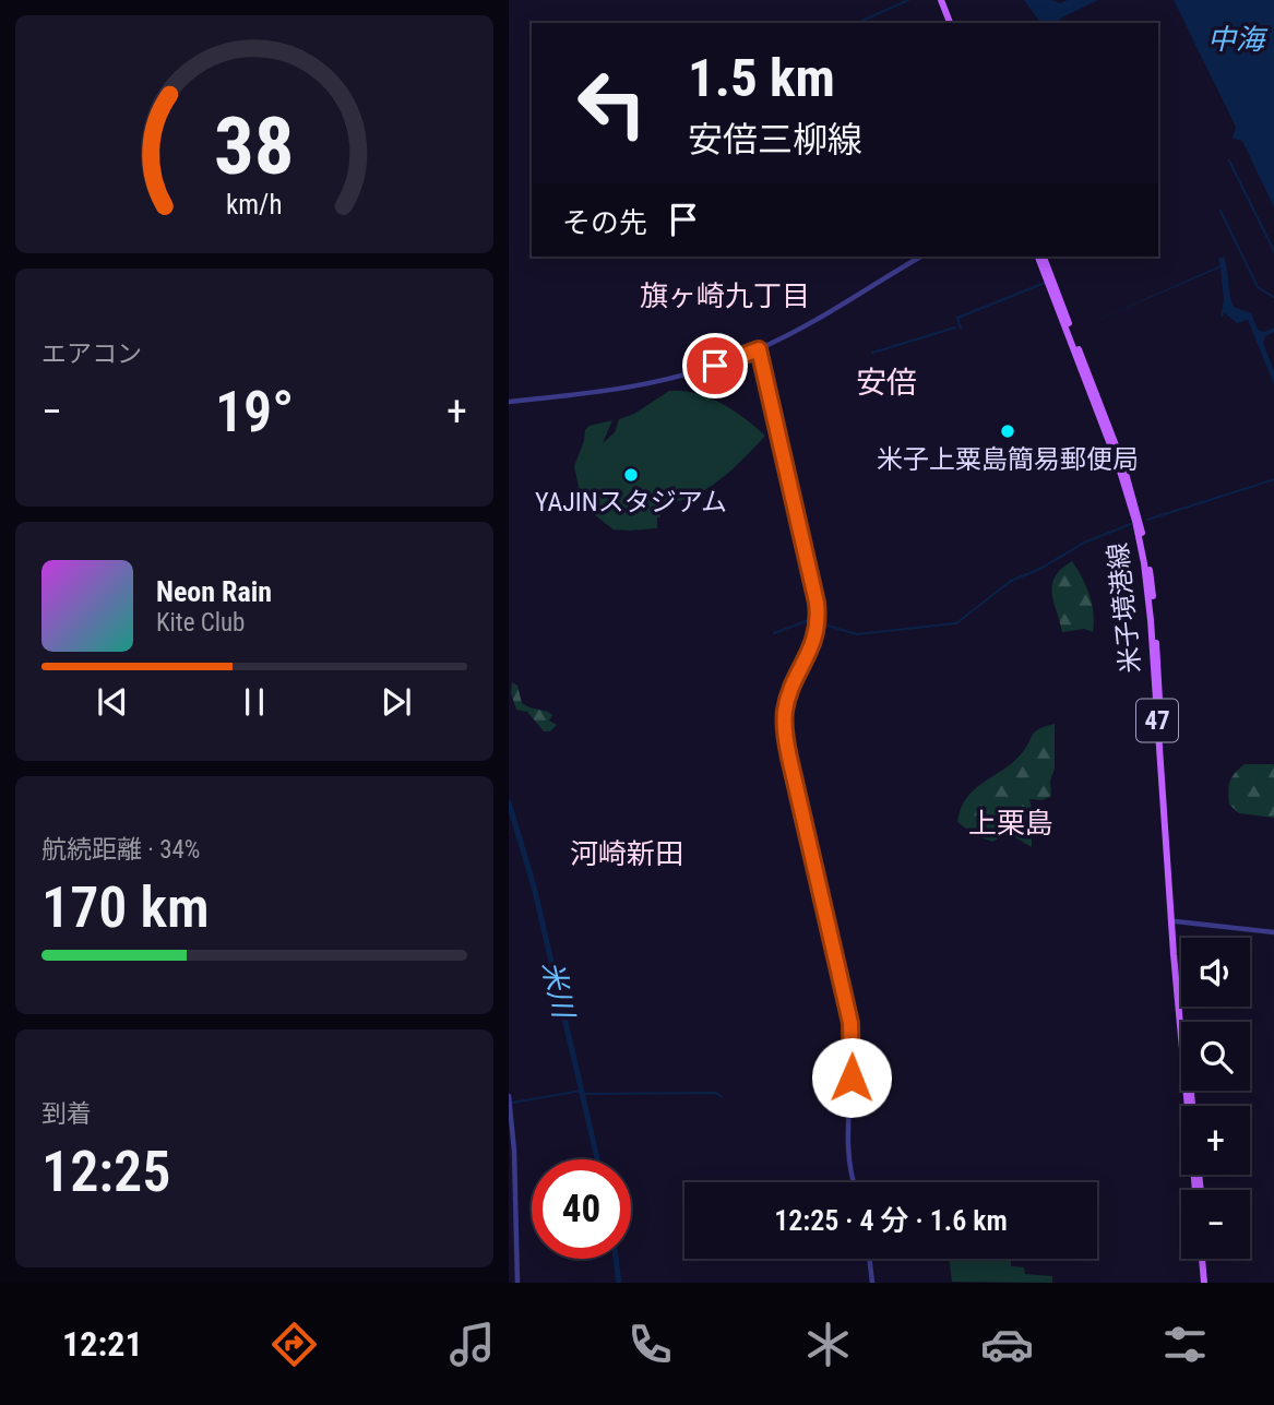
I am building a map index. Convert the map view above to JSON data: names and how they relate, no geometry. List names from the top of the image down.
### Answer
{
  "streets": {
    "main road": ["米子境港線", "47"]
  },
  "districts": [
    "旗ヶ崎九丁目",
    "安倍",
    "上栗島",
    "河崎新田"
  ],
  "water": ["中海", "米川"],
  "places": ["米子上粟島簡易郵便局", "YAJINスタジアム"],
  "page": {
    "turn": ["1.5 km", "安倍三柳線"],
    "then": "その先",
    "tile": [
      "エアコン",
      ["航続距離 · 34%", "170 km"],
      ["到着", "12:25"]
    ],
    "heat": ["−", "19°", "+"],
    "song": ["Neon Rain", "Kite Club"],
    "map_buttons": ["+", "−"],
    "limit": "40",
    "trip": "12:25 · 4 分 · 1.6 km",
    "tabs": "12:21",
    "gauge": ["38", "km/h"]
  }
}
